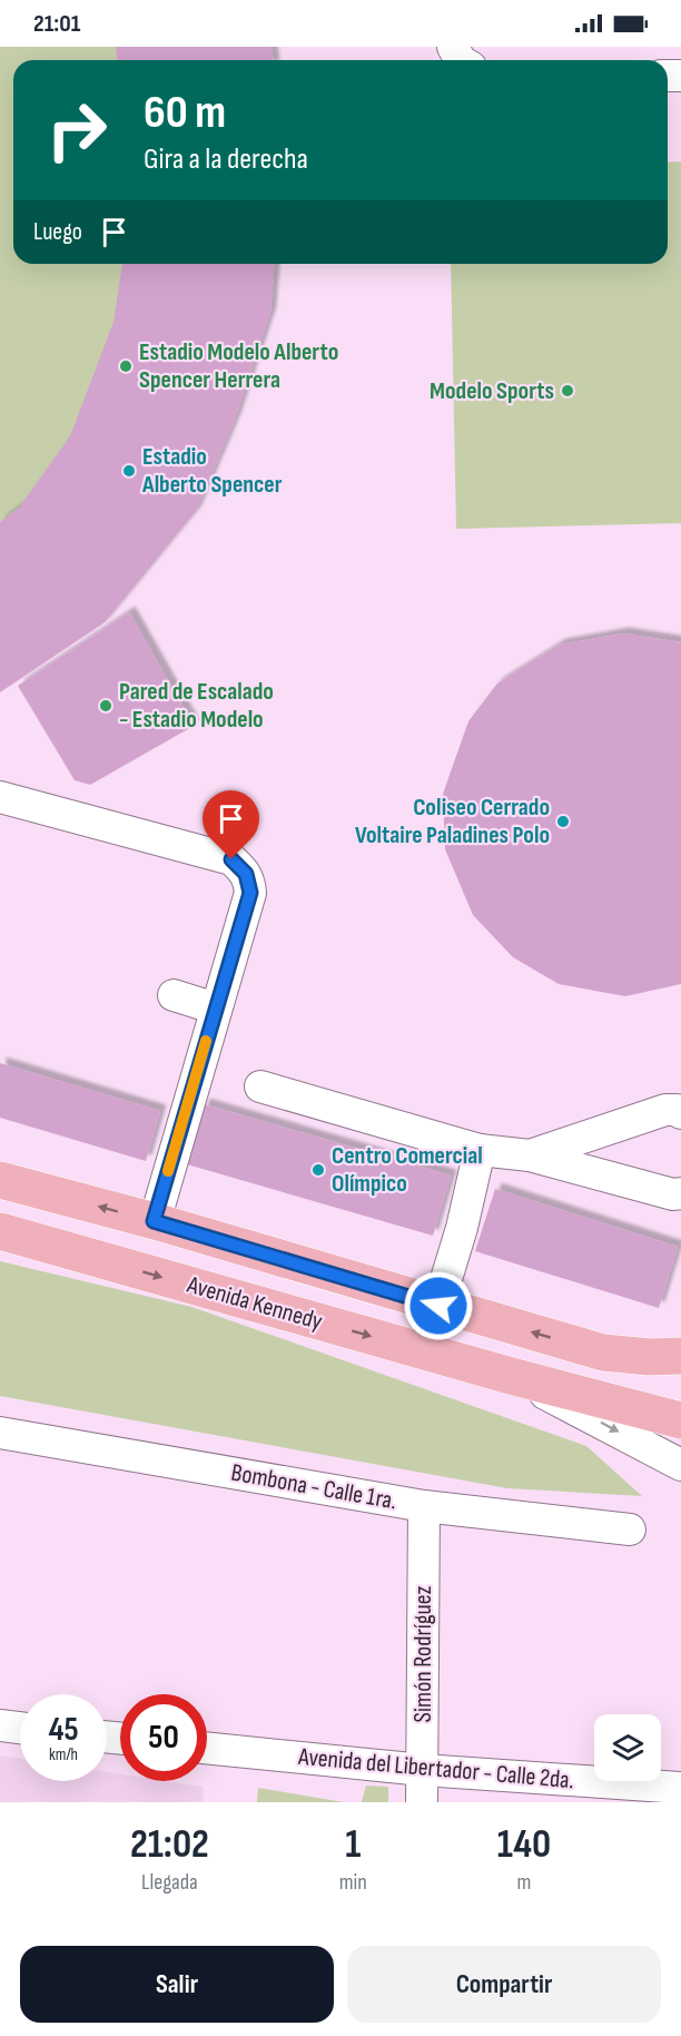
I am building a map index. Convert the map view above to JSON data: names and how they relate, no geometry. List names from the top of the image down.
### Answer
{
  "streets": {
    "main road": ["Avenida Kennedy"],
    "street": ["Bombona - Calle 1ra.", "Simón Rodríguez", "Avenida del Libertador - Calle 2da."]
  },
  "crossings": [
    ["Bombona - Calle 1ra.", "Simón Rodríguez"],
    ["Simón Rodríguez", "Avenida del Libertador - Calle 2da."]
  ],
  "places": [
    "Estadio Modelo Alberto Spencer Herrera",
    "Modelo Sports",
    "Estadio Alberto Spencer",
    "Pared de Escalado - Estadio Modelo",
    "Coliseo Cerrado Voltaire Paladines Polo",
    "Centro Comercial Olímpico"
  ],
  "page": {
    "status": "21:01",
    "turn": ["60 m", "Gira a la derecha"],
    "then": "Luego",
    "speed": "45 km/h",
    "limit": "50",
    "eta": [
      "21:02",
      "Llegada",
      "1",
      "min",
      "140",
      "m"
    ],
    "buttons": ["Salir", "Compartir"]
  }
}
